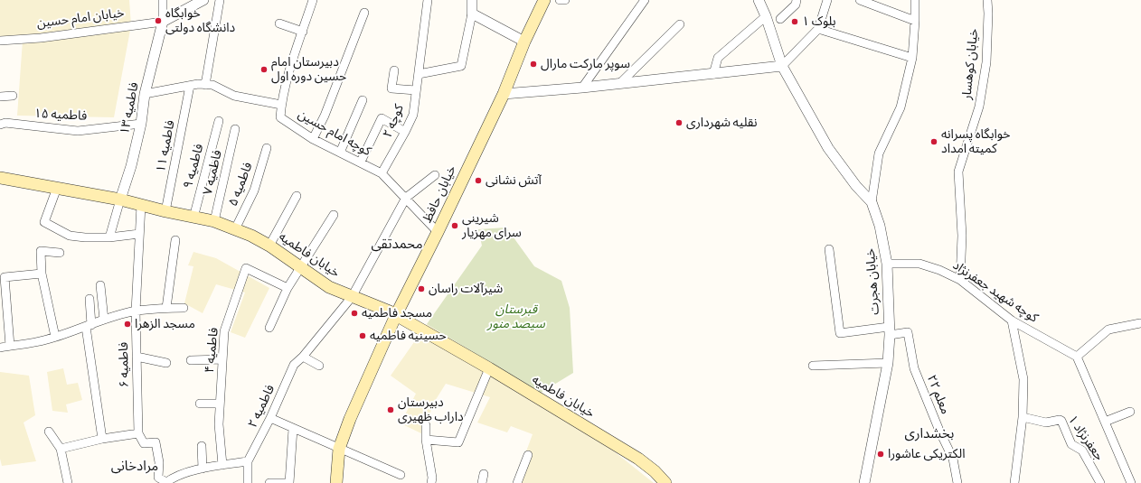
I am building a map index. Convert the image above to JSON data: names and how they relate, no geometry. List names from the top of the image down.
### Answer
{
  "streets": {
    "main road": ["خیابان حافظ", "خیابان فاطمیه"],
    "street": [
      "خیابان امام حسین",
      "خیابان کوهسار",
      "فاطمیه ۱۳",
      "فاطمیه ۱۵",
      "کوچه ۲",
      "کوچه امام حسین",
      "فاطمیه ۱۱",
      "فاطمیه ۹",
      "فاطمیه ۷",
      "فاطمیه ۵",
      "خیابان هجرت",
      "کوچه شهید جعفرنژاد",
      "فاطمیه ۴",
      "فاطمیه ۶",
      "معلم ۲۲",
      "فاطمیه ۲",
      "جعفرنژاد ۱"
    ]
  },
  "crossings": [
    ["خیابان امام حسین", "فاطمیه ۱۳"],
    ["خیابان کوهسار", "کوچه شهید جعفرنژاد"],
    ["فاطمیه ۱۳", "فاطمیه ۱۵"],
    ["فاطمیه ۱۳", "خیابان فاطمیه"],
    ["کوچه ۲", "کوچه امام حسین"],
    ["کوچه امام حسین", "خیابان حافظ"],
    ["کوچه امام حسین", "فاطمیه ۲"],
    ["فاطمیه ۱۱", "خیابان فاطمیه"],
    ["فاطمیه ۹", "خیابان فاطمیه"],
    ["فاطمیه ۷", "خیابان فاطمیه"],
    ["فاطمیه ۵", "خیابان فاطمیه"],
    ["خیابان حافظ", "خیابان فاطمیه"],
    ["خیابان فاطمیه", "فاطمیه ۶"],
    ["خیابان فاطمیه", "فاطمیه ۲"],
    ["خیابان هجرت", "کوچه شهید جعفرنژاد"],
    ["خیابان هجرت", "معلم ۲۲"]
  ],
  "districts": ["محمدتقی", "بخشداری", "مرادخانی"],
  "parks": ["قبرستان سیصد منور"],
  "places": [
    "خوابگاه دانشگاه دولتی",
    "بلوک ۱",
    "سوپر مارکت مارال",
    "دبیرستان امام حسین دوره اول",
    "نقلیه شهرداری",
    "خوابگاه پسرانه کمیته امداد",
    "آتش نشانی",
    "شیرینی سرای مهزیار",
    "شیرآلات راسان",
    "مسجد فاطمیه",
    "مسجد الزهرا",
    "حسینیه فاطمیه",
    "دبیرستان داراب ظهیری",
    "الکتریکی عاشورا"
  ]
}
